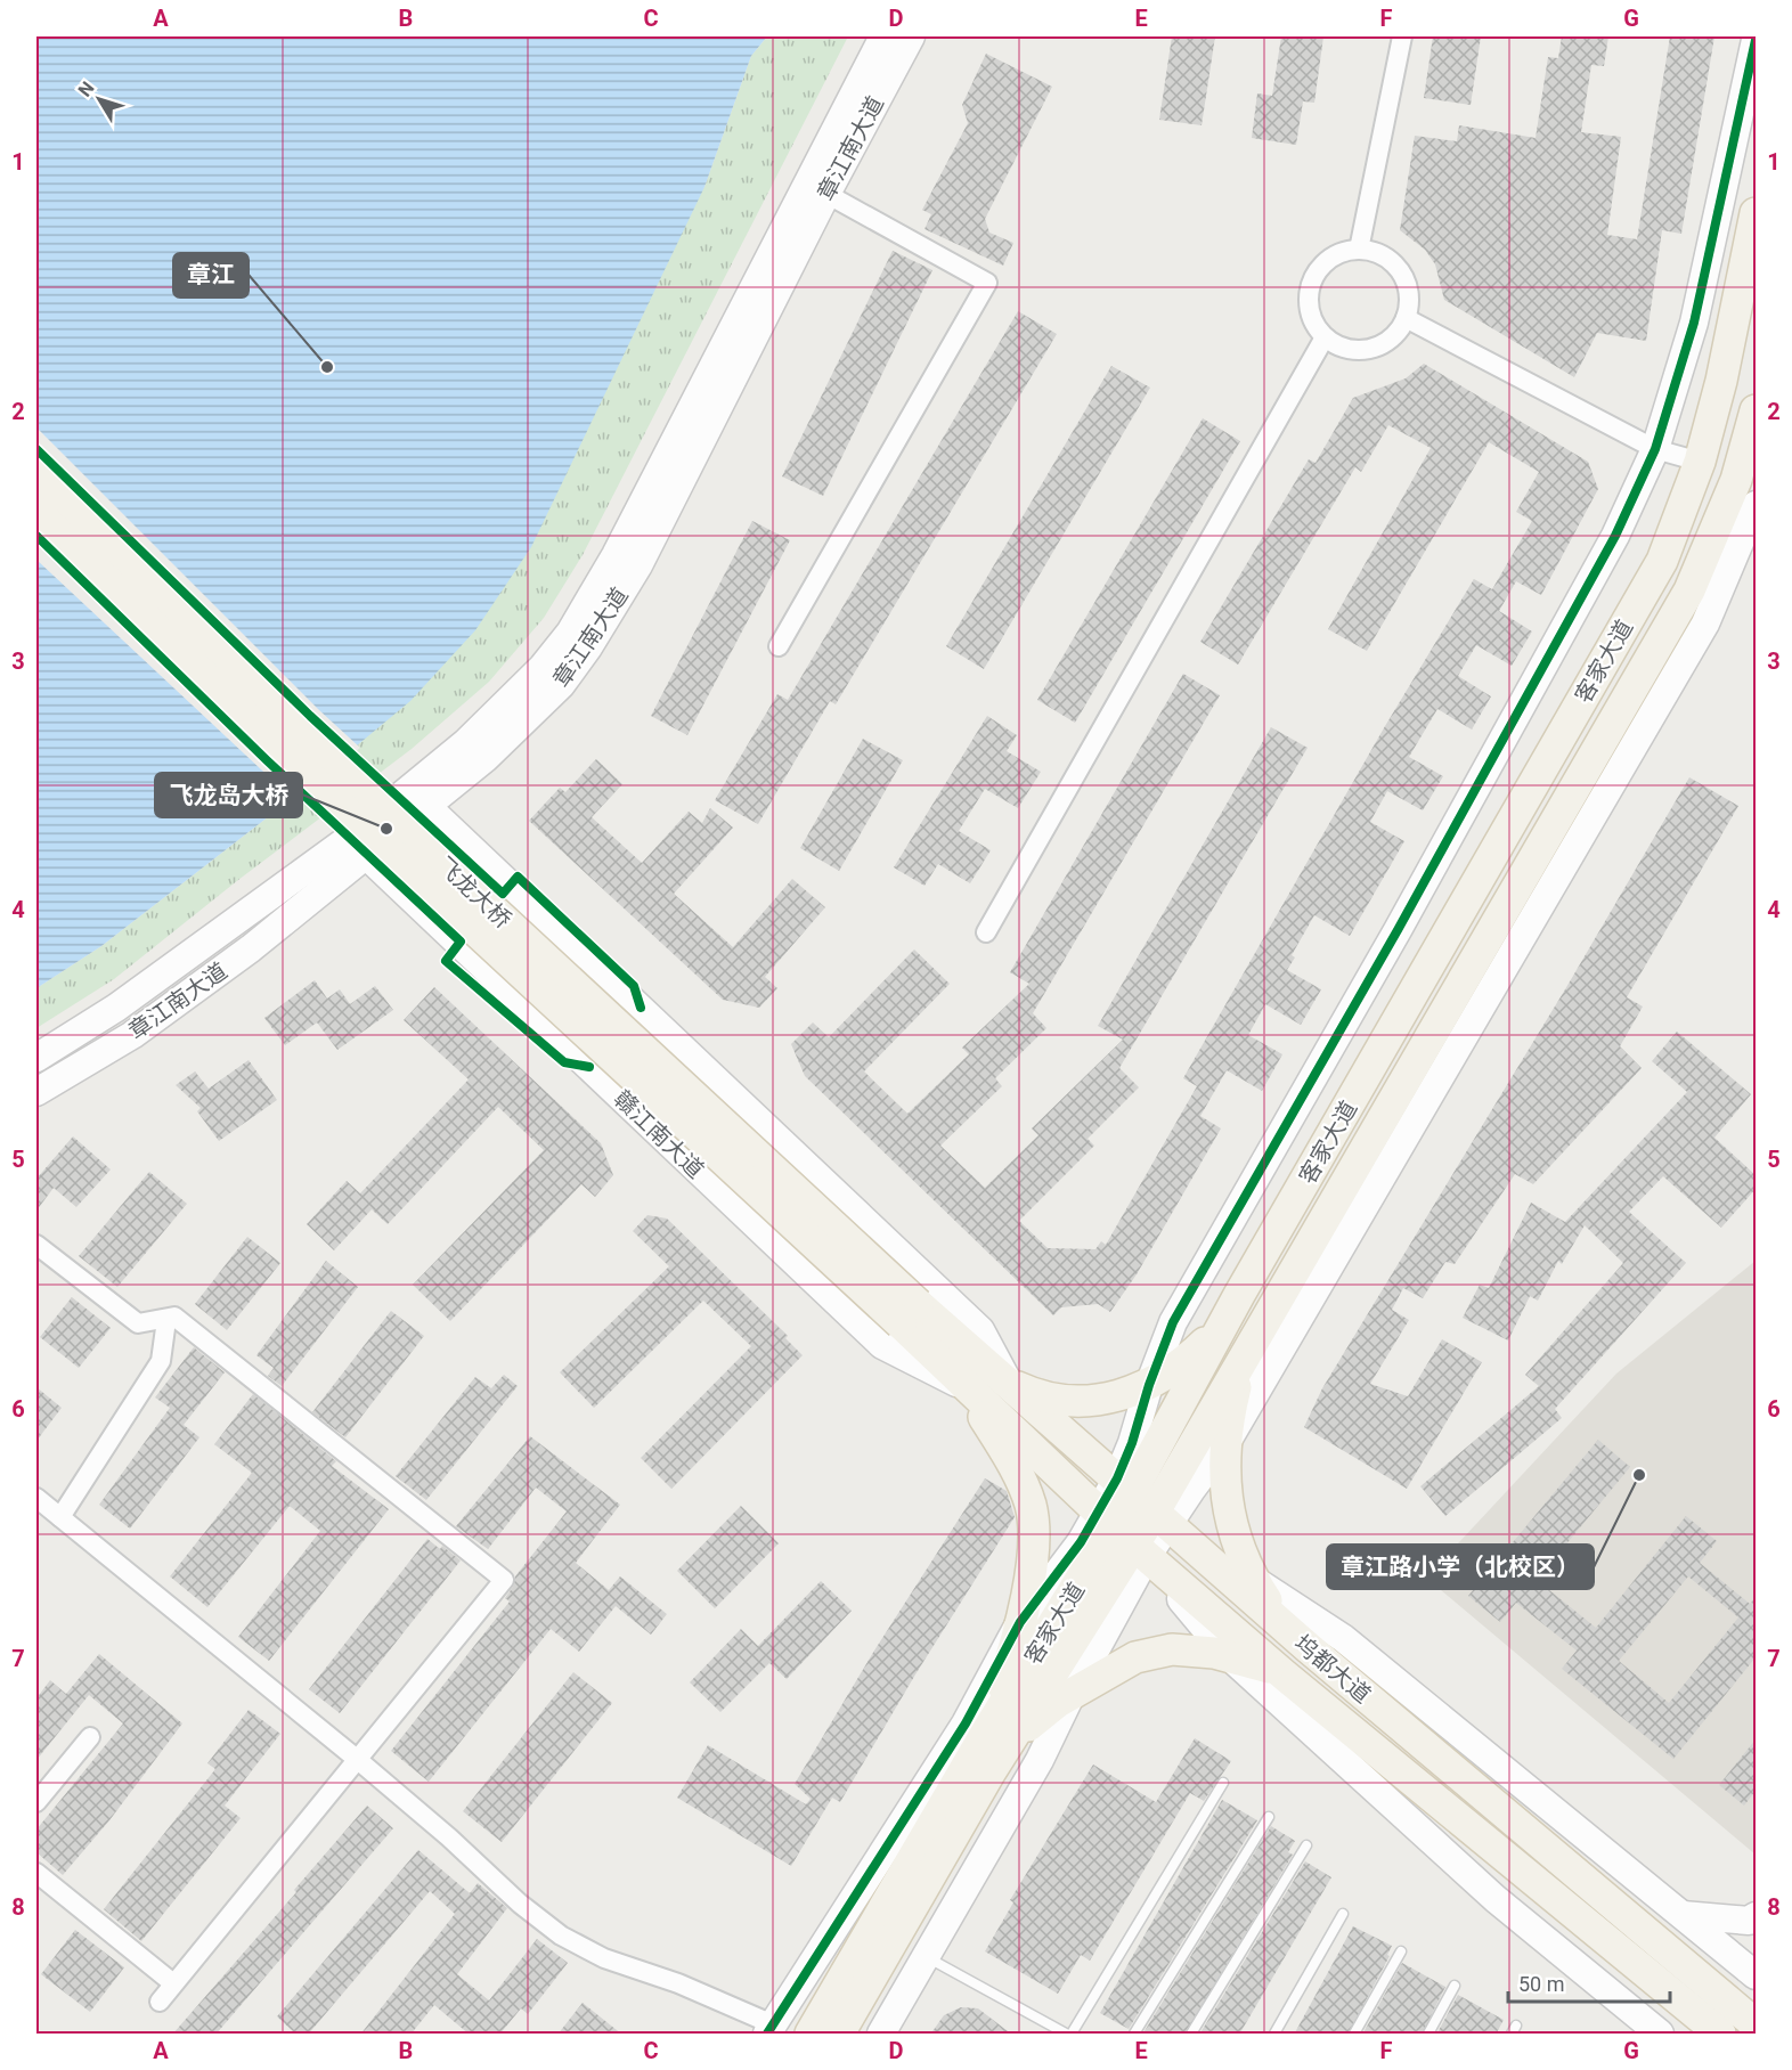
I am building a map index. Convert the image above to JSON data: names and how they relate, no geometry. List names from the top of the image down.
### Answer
{
  "streets": {
    "main road": ["客家大道", "飞龙大桥", "坞都大道"],
    "street": ["章江南大道", "赣江南大道"]
  },
  "crossings": [
    ["章江南大道", "赣江南大道"],
    ["客家大道", "坞都大道"],
    ["飞龙大桥", "坞都大道"],
    ["赣江南大道", "坞都大道"]
  ],
  "places": ["章江", "飞龙岛大桥", "章江路小学（北校区）"],
  "scale_bar": "50 m",
  "north": "top left",
  "grid": {
    "columns": [
      "A",
      "B",
      "C",
      "D",
      "E",
      "F",
      "G"
    ],
    "rows": [
      "1",
      "2",
      "3",
      "4",
      "5",
      "6",
      "7",
      "8"
    ]
  }
}
